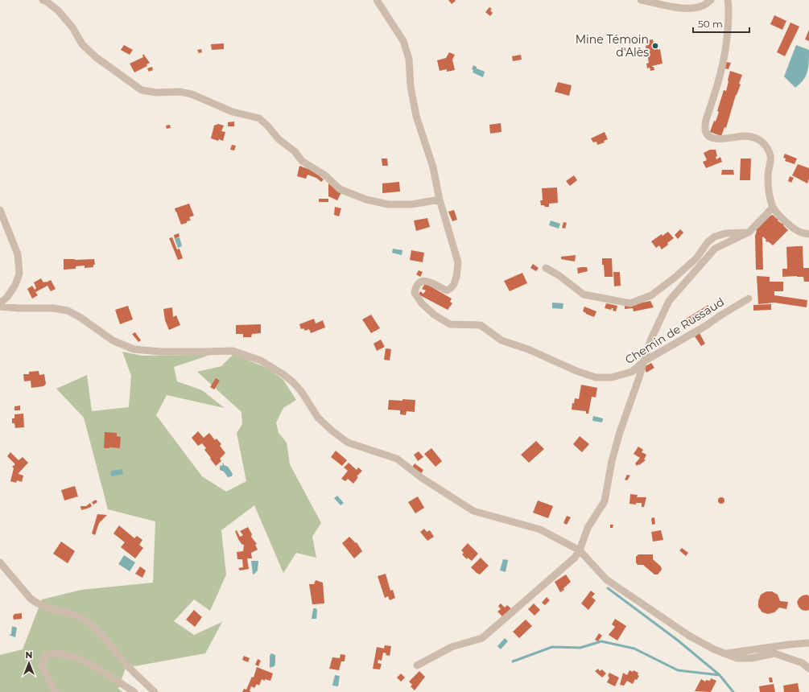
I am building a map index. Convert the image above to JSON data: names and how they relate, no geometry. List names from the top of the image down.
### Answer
{
  "streets": {
    "street": ["Chemin de Russaud"]
  },
  "places": ["Mine Témoin d'Alès"],
  "scale_bar": "50 m",
  "north": "top"
}
